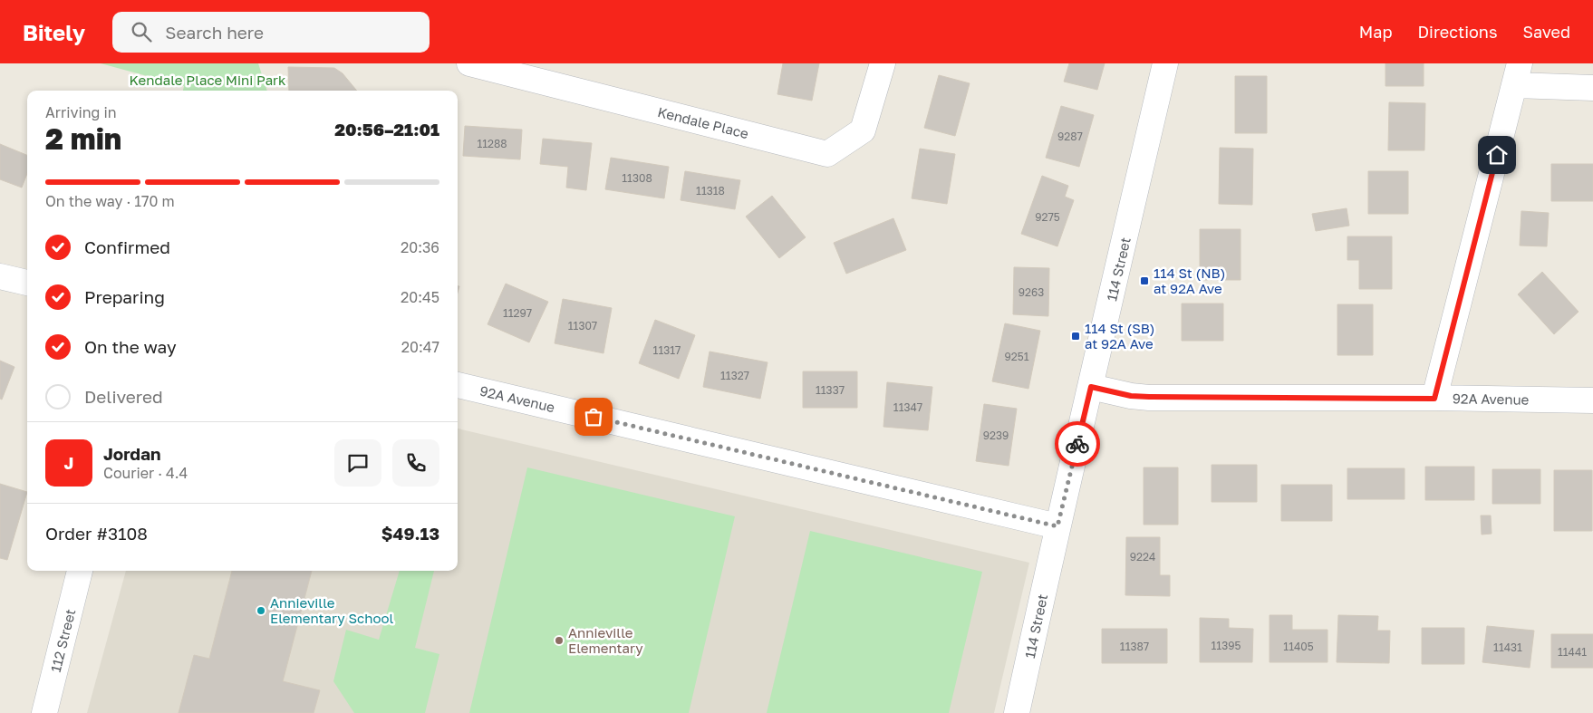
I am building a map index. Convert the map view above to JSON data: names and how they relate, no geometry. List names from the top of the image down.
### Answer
{
  "streets": {
    "street": [
      "Kendale Place",
      "114 Street",
      "92A Avenue",
      "112 Street"
    ]
  },
  "crossings": [
    ["114 Street", "92A Avenue"]
  ],
  "parks": ["Kendale Place Mini Park"],
  "places": {
    "transit": ["114 St (NB) at 92A Ave", "114 St (SB) at 92A Ave"],
    "other": ["Annieville Elementary School", "Annieville Elementary"]
  },
  "house_numbers": [
    "9287",
    "11288",
    "11308",
    "11318",
    "9275",
    "9263",
    "11297",
    "11307",
    "11317",
    "9251",
    "11327",
    "11337",
    "11347",
    "9239",
    "9224",
    "11395",
    "11387",
    "11405",
    "11431",
    "11441"
  ],
  "page": {
    "header": "Bitely",
    "search": "Search here",
    "nav": ["Map", "Directions", "Saved"],
    "heading": ["2 min", "Arriving in", "20:56–21:01"],
    "panel": [
      "Jordan",
      "Courier · 4.4",
      "Order #3108",
      "$49.13"
    ],
    "bar": "On the way · 170 m",
    "list": [
      ["Confirmed", "20:36"],
      ["Preparing", "20:45"],
      ["On the way", "20:47"],
      "Delivered"
    ],
    "round": "J"
  }
}
